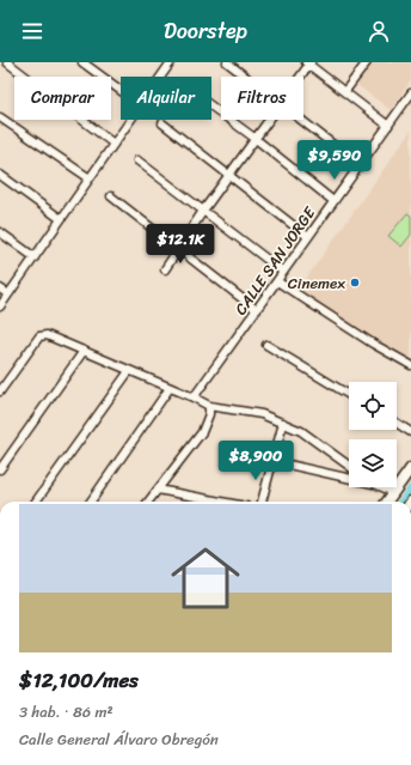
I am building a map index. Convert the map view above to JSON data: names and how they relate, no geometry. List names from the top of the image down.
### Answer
{
  "streets": {
    "street": ["CALLE SAN JORGE"]
  },
  "places": ["Cinemex"],
  "page": {
    "header": "Doorstep",
    "chip": ["Comprar", "Alquilar", "Filtros"],
    "price": ["$9,590", "$12.1K", "$8,900"],
    "list": [
      {
        "name": "$12,100/mes",
        "note": "3 hab. · 86 m² · Calle General Álvaro Obregón"
      }
    ]
  }
}
